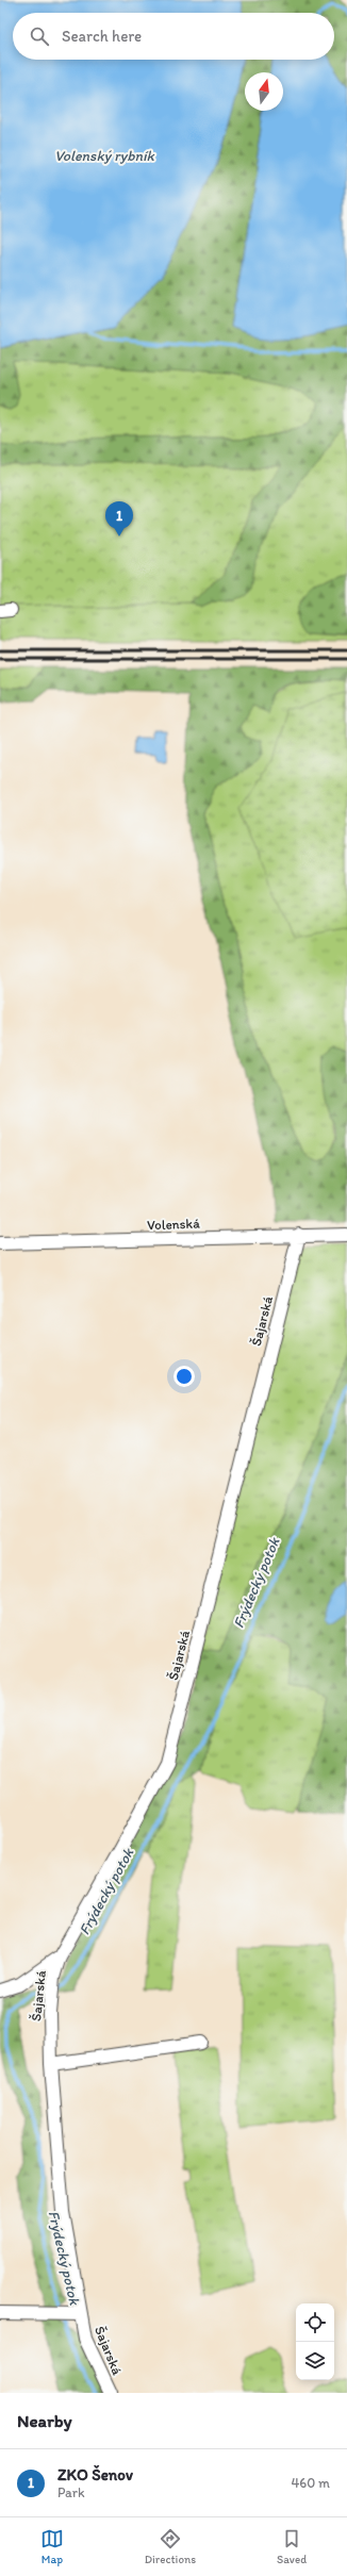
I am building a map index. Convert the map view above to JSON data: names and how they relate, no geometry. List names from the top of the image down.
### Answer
{
  "streets": {
    "street": ["Volenská", "Šajarská"]
  },
  "crossings": [
    ["Volenská", "Šajarská"]
  ],
  "water": ["Volenský rybník", "Frýdecký potok"],
  "north": "top",
  "page": {
    "search": "Search here",
    "pins": "1",
    "heading": "Nearby",
    "list": [
      {
        "mark": "1",
        "name": "ZKO Šenov",
        "note": "Park",
        "value": "460 m"
      }
    ],
    "nav": ["Map", "Directions", "Saved"]
  }
}
